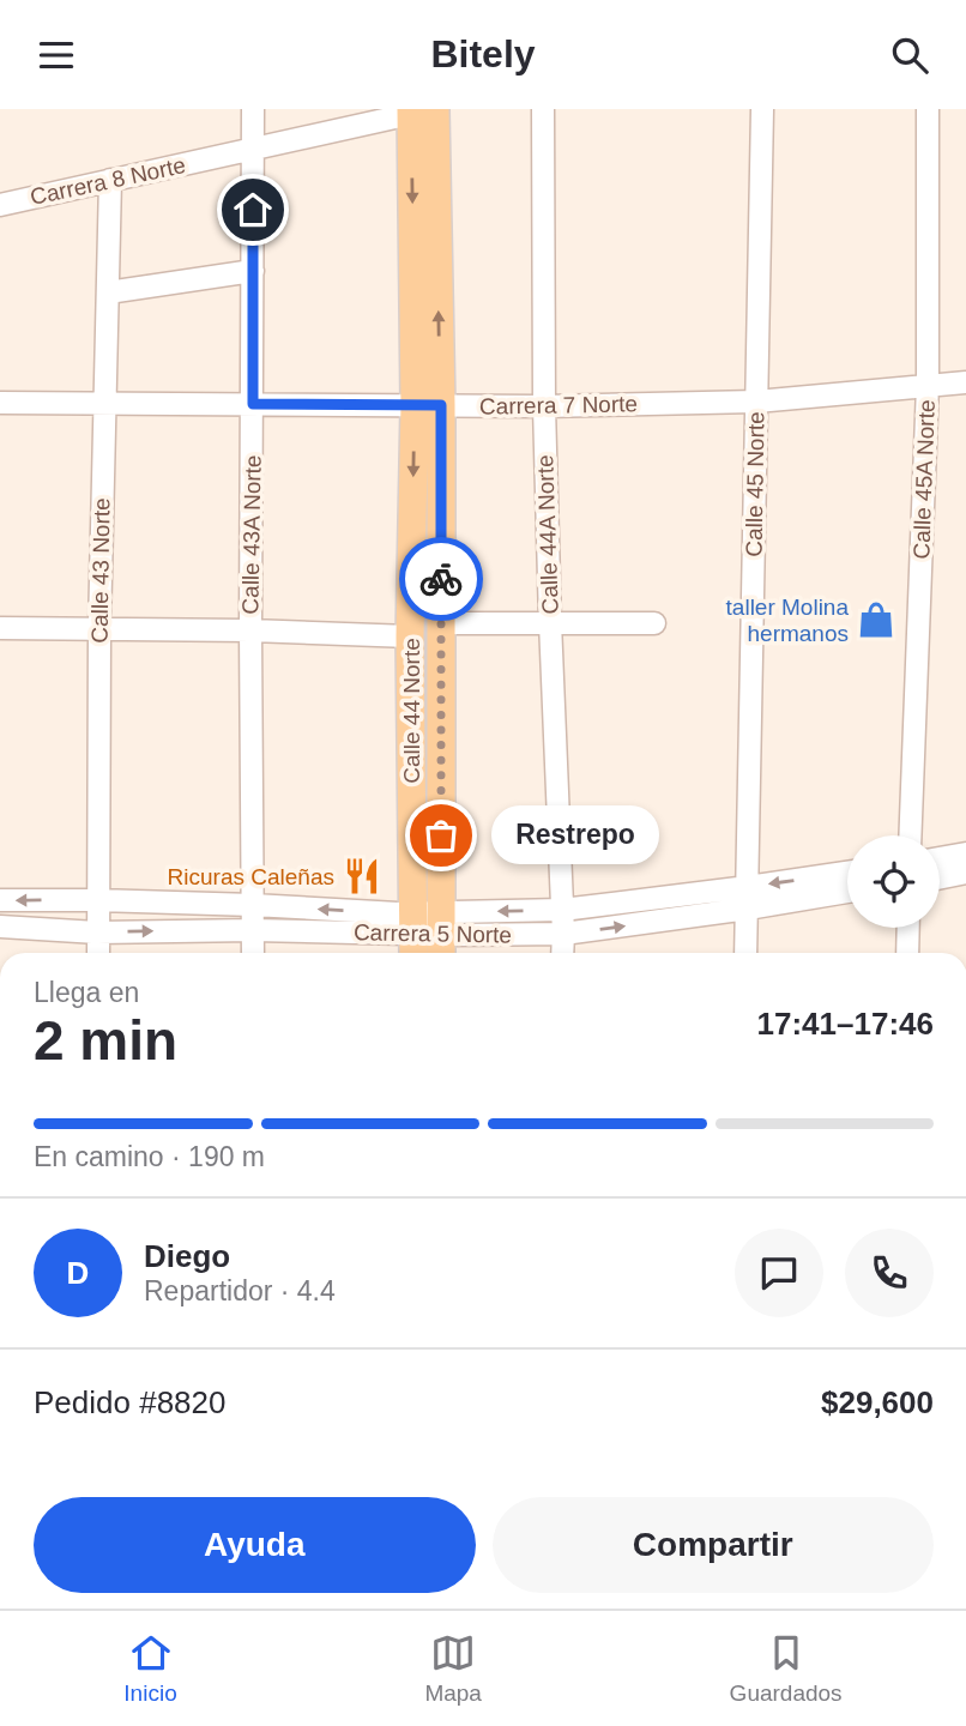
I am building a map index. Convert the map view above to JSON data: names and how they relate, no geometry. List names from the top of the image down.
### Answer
{
  "streets": {
    "main road": ["Calle 44 Norte"],
    "street": [
      "Carrera 8 Norte",
      "Carrera 7 Norte",
      "Calle 45A Norte",
      "Calle 45 Norte",
      "Calle 43A Norte",
      "Calle 44A Norte",
      "Calle 43 Norte",
      "Carrera 5 Norte"
    ]
  },
  "crossings": [
    ["Carrera 8 Norte", "Calle 43A Norte"],
    ["Carrera 8 Norte", "Calle 43 Norte"],
    ["Carrera 8 Norte", "Calle 44 Norte"],
    ["Carrera 7 Norte", "Calle 45A Norte"],
    ["Carrera 7 Norte", "Calle 45 Norte"],
    ["Carrera 7 Norte", "Calle 43A Norte"],
    ["Carrera 7 Norte", "Calle 44A Norte"],
    ["Carrera 7 Norte", "Calle 43 Norte"],
    ["Carrera 7 Norte", "Calle 44 Norte"],
    ["Calle 45 Norte", "Carrera 5 Norte"],
    ["Calle 43A Norte", "Carrera 5 Norte"],
    ["Calle 44A Norte", "Carrera 5 Norte"],
    ["Calle 43 Norte", "Carrera 5 Norte"],
    ["Calle 44 Norte", "Carrera 5 Norte"]
  ],
  "places": {
    "shop": ["taller Molina hermanos"],
    "other": ["Restrepo"],
    "restaurant": ["Ricuras Caleñas"]
  },
  "page": {
    "header": "Bitely",
    "bubble": "Restrepo",
    "heading": ["2 min", "Llega en", "17:41–17:46"],
    "panel": [
      "Diego",
      "Repartidor · 4.4",
      "Pedido #8820",
      "$29,600"
    ],
    "bar": "En camino · 190 m",
    "round": "D",
    "buttons": ["Ayuda", "Compartir"],
    "tabs": ["Inicio", "Mapa", "Guardados"]
  }
}
